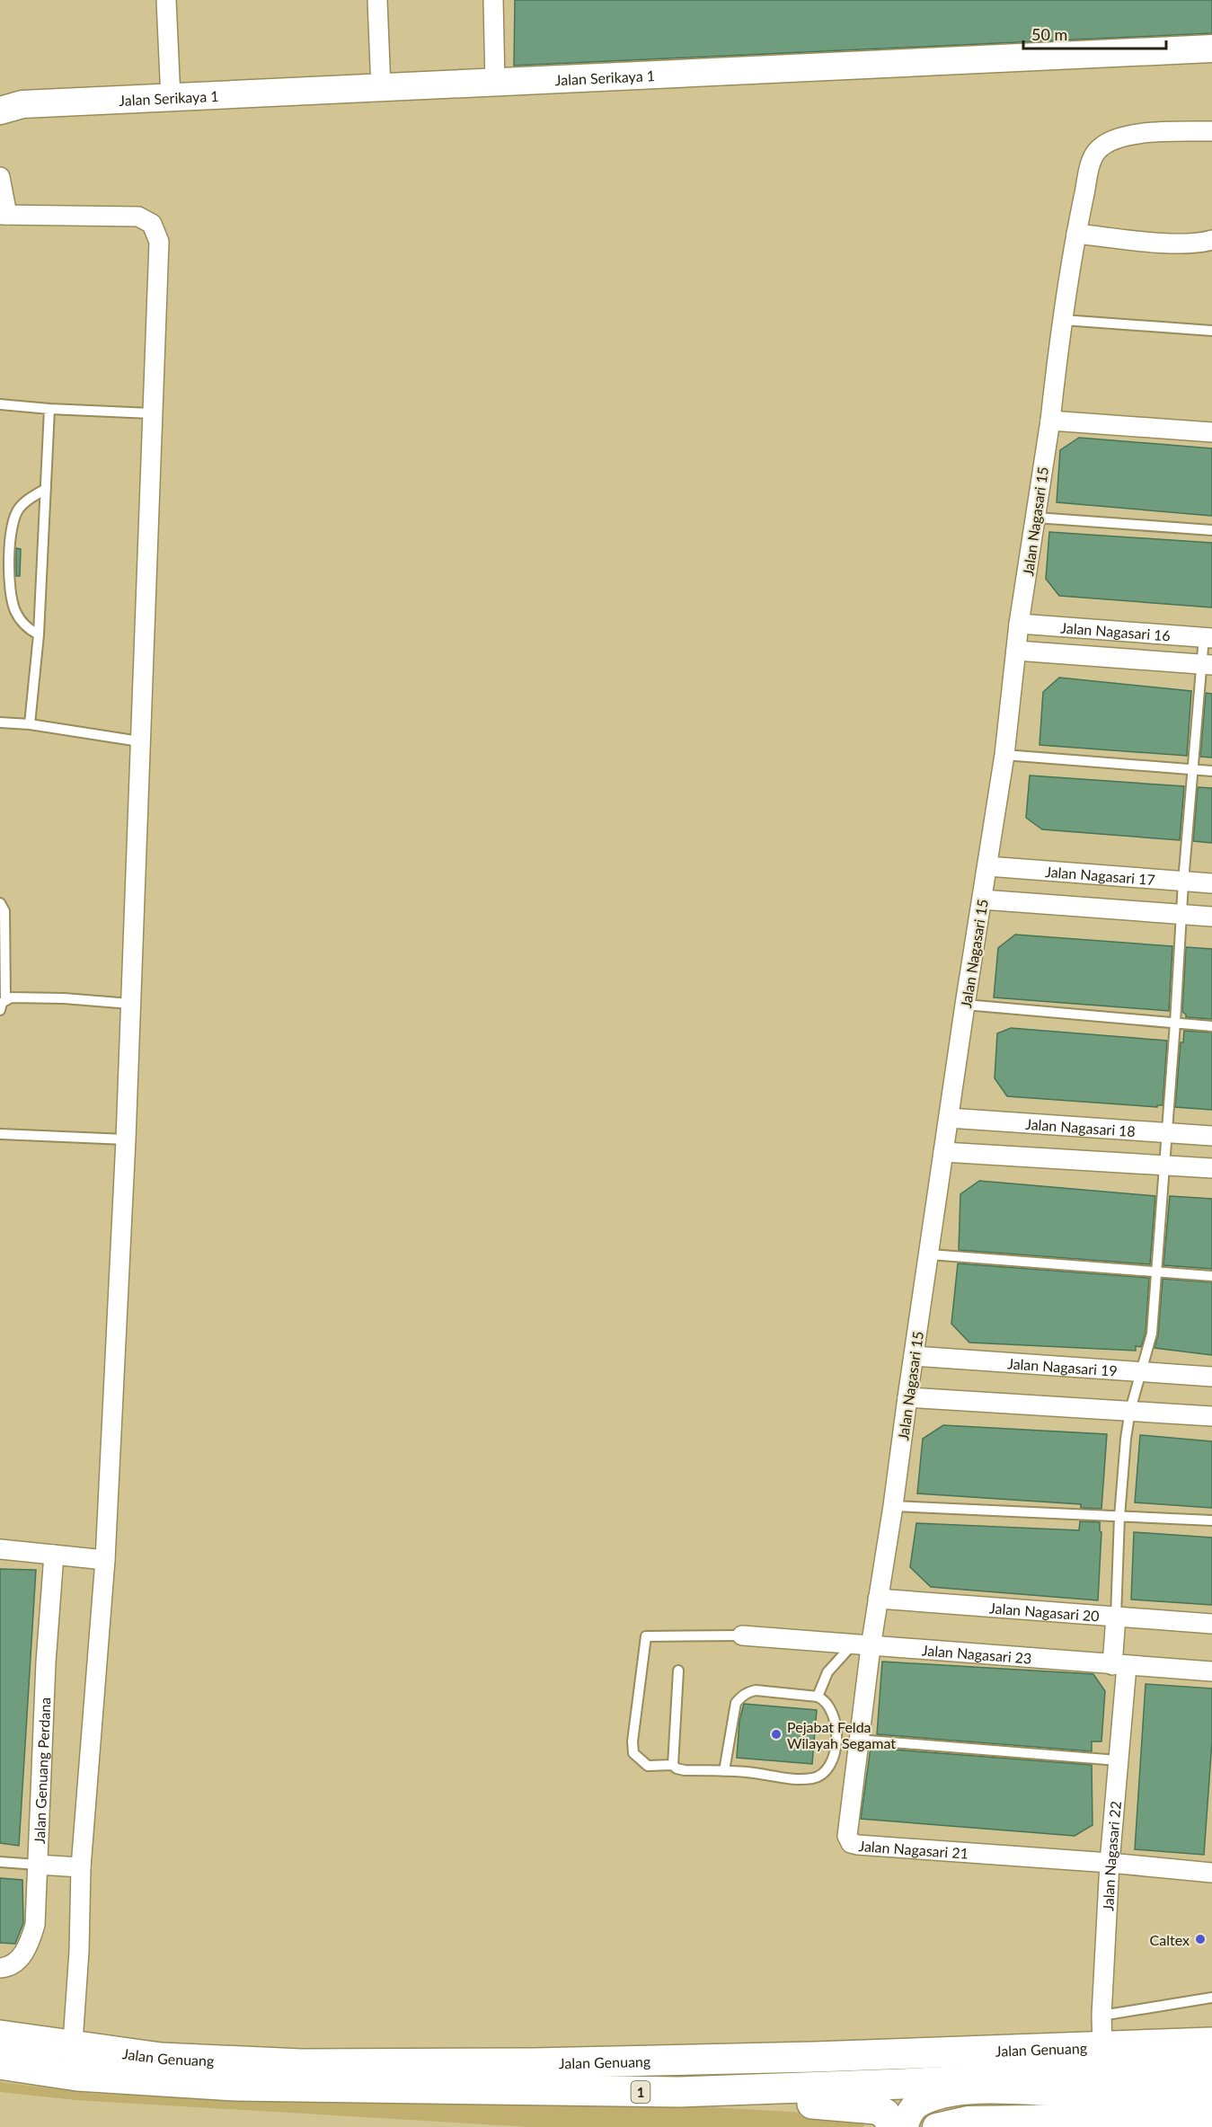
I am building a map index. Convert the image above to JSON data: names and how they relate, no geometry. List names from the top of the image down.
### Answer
{
  "streets": {
    "highway": ["Jalan Genuang", "1"],
    "street": [
      "Jalan Serikaya 1",
      "Jalan Nagasari 15",
      "Jalan Nagasari 16",
      "Jalan Nagasari 17",
      "Jalan Nagasari 18",
      "Jalan Nagasari 19",
      "Jalan Nagasari 20",
      "Jalan Nagasari 23",
      "Jalan Genuang Perdana",
      "Jalan Nagasari 21",
      "Jalan Nagasari 22"
    ]
  },
  "crossings": [
    ["Jalan Nagasari 15", "Jalan Nagasari 16"],
    ["Jalan Nagasari 15", "Jalan Nagasari 17"],
    ["Jalan Nagasari 15", "Jalan Nagasari 18"],
    ["Jalan Nagasari 15", "Jalan Nagasari 19"],
    ["Jalan Nagasari 15", "Jalan Nagasari 20"],
    ["Jalan Nagasari 15", "Jalan Nagasari 23"],
    ["Jalan Nagasari 15", "Jalan Nagasari 21"],
    ["Jalan Nagasari 20", "Jalan Nagasari 22"],
    ["Jalan Nagasari 23", "Jalan Nagasari 21"],
    ["Jalan Nagasari 23", "Jalan Nagasari 22"],
    ["Jalan Nagasari 21", "Jalan Nagasari 22"],
    ["Jalan Nagasari 22", "Jalan Genuang"]
  ],
  "places": ["Pejabat Felda Wilayah Segamat", "Caltex"],
  "scale_bar": "50 m"
}
